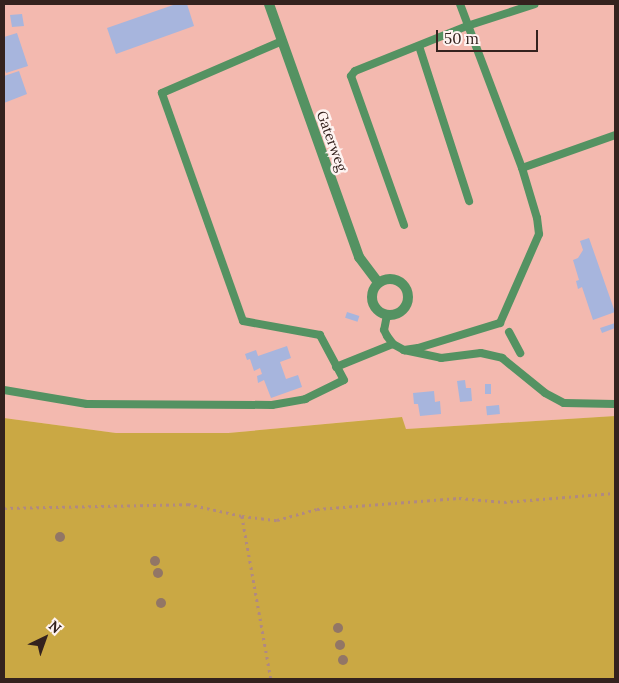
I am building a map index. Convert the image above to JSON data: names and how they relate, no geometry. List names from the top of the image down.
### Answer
{
  "streets": {
    "street": ["Gaterweg"]
  },
  "scale_bar": "50 m",
  "north": "top right"
}
